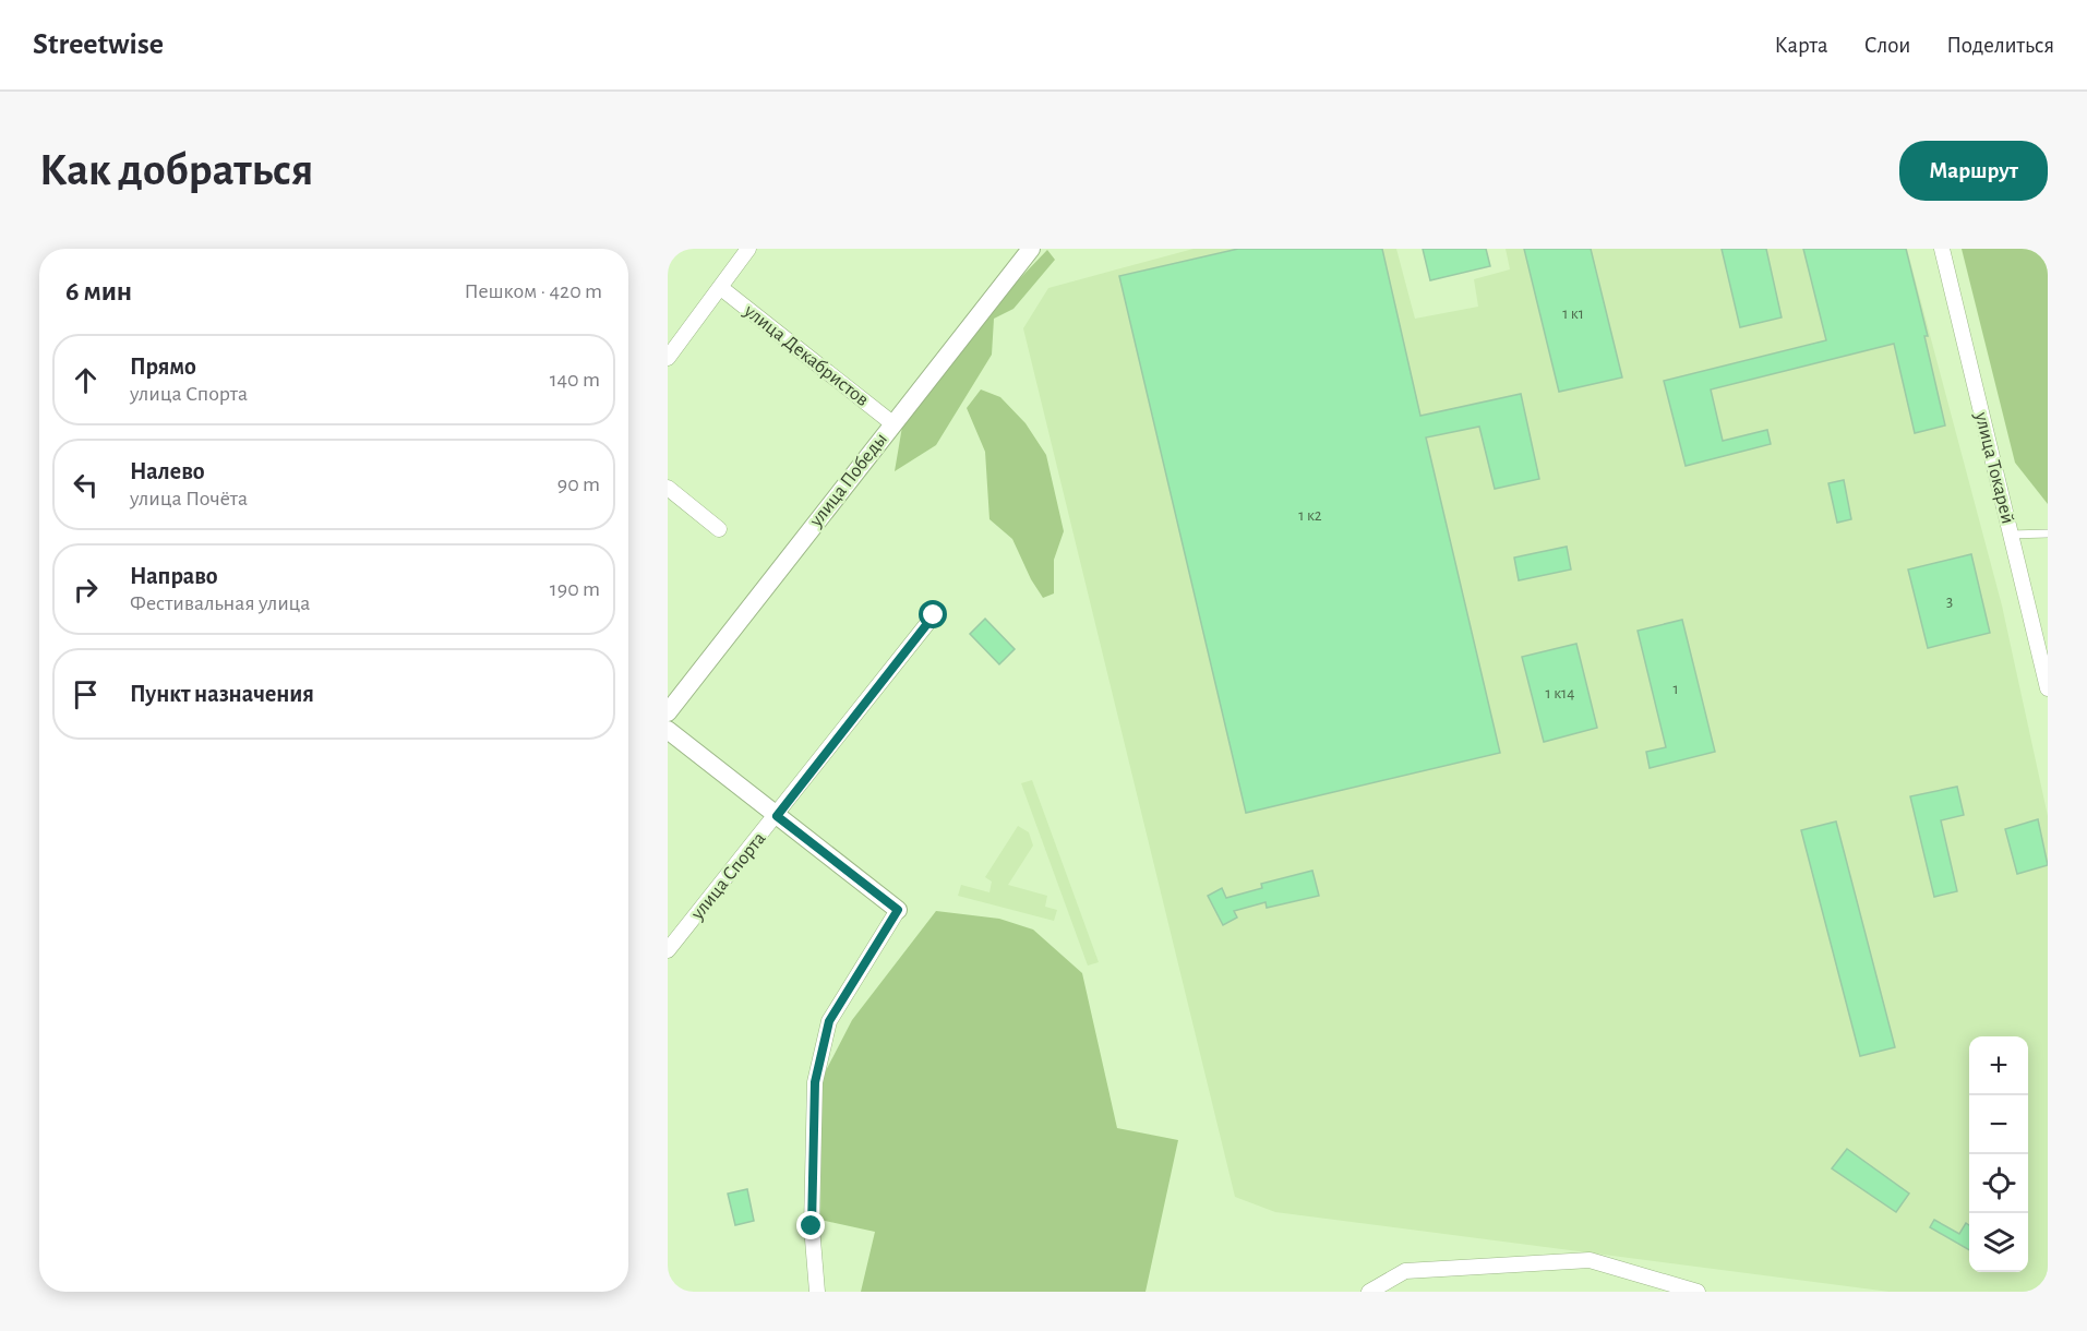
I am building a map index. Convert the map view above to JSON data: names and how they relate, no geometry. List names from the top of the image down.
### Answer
{
  "streets": {
    "street": [
      "улица Декабристов",
      "улица Токарей",
      "улица Победы",
      "улица Спорта"
    ]
  },
  "crossings": [
    ["улица Декабристов", "улица Победы"]
  ],
  "house_numbers": [
    "1 к1",
    "1 к2",
    "3",
    "1",
    "1 к14"
  ],
  "page": {
    "header": "Streetwise",
    "nav": ["Карта", "Слои", "Поделиться"],
    "buttons": "Маршрут",
    "title": "Как добраться",
    "heading": ["6 мин", "Пешком · 420 m"],
    "list": [
      ["Прямо", "улица Спорта", "140 m"],
      ["Налево", "улица Почёта", "90 m"],
      ["Направо", "Фестивальная улица", "190 m"],
      "Пункт назначения"
    ],
    "map_buttons": ["+", "−"]
  }
}
